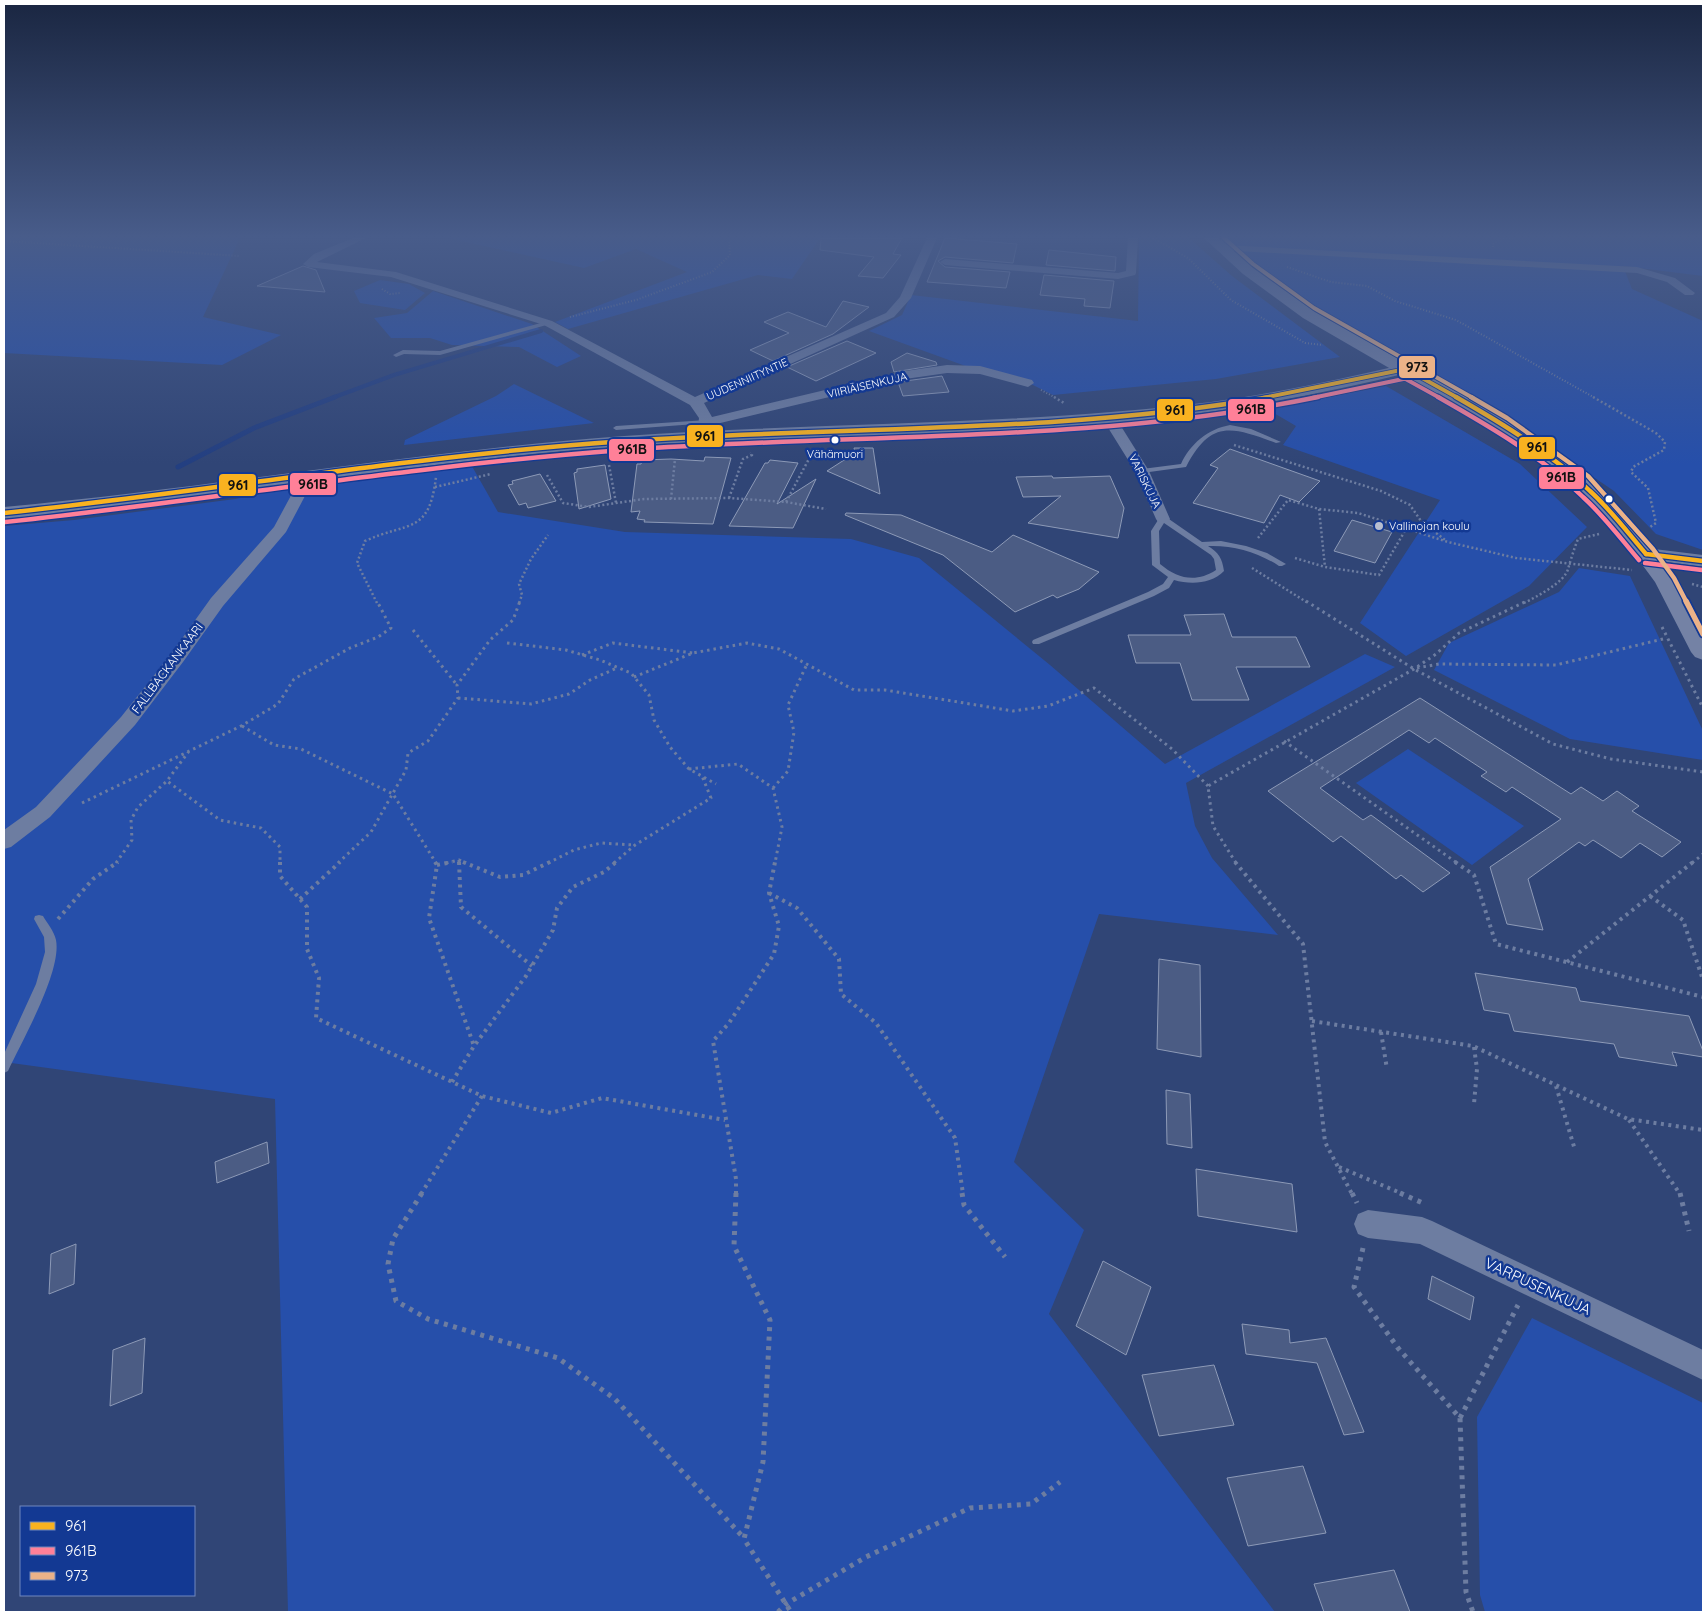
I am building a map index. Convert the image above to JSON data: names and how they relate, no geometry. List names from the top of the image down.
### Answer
{
  "streets": {
    "street": [
      "UUDENNIITYNTIE",
      "VIIRIÄISENKUJA",
      "VARISKUJA",
      "FALLBACKANKAARI",
      "VARPUSENKUJA"
    ]
  },
  "crossings": [
    ["UUDENNIITYNTIE", "VIIRIÄISENKUJA"]
  ],
  "places": ["Vähämuori", "Vallinojan koulu"],
  "lines": ["transit line 973", "transit line 961", "transit line 961B"],
  "legend": ["961", "961B", "973"]
}
